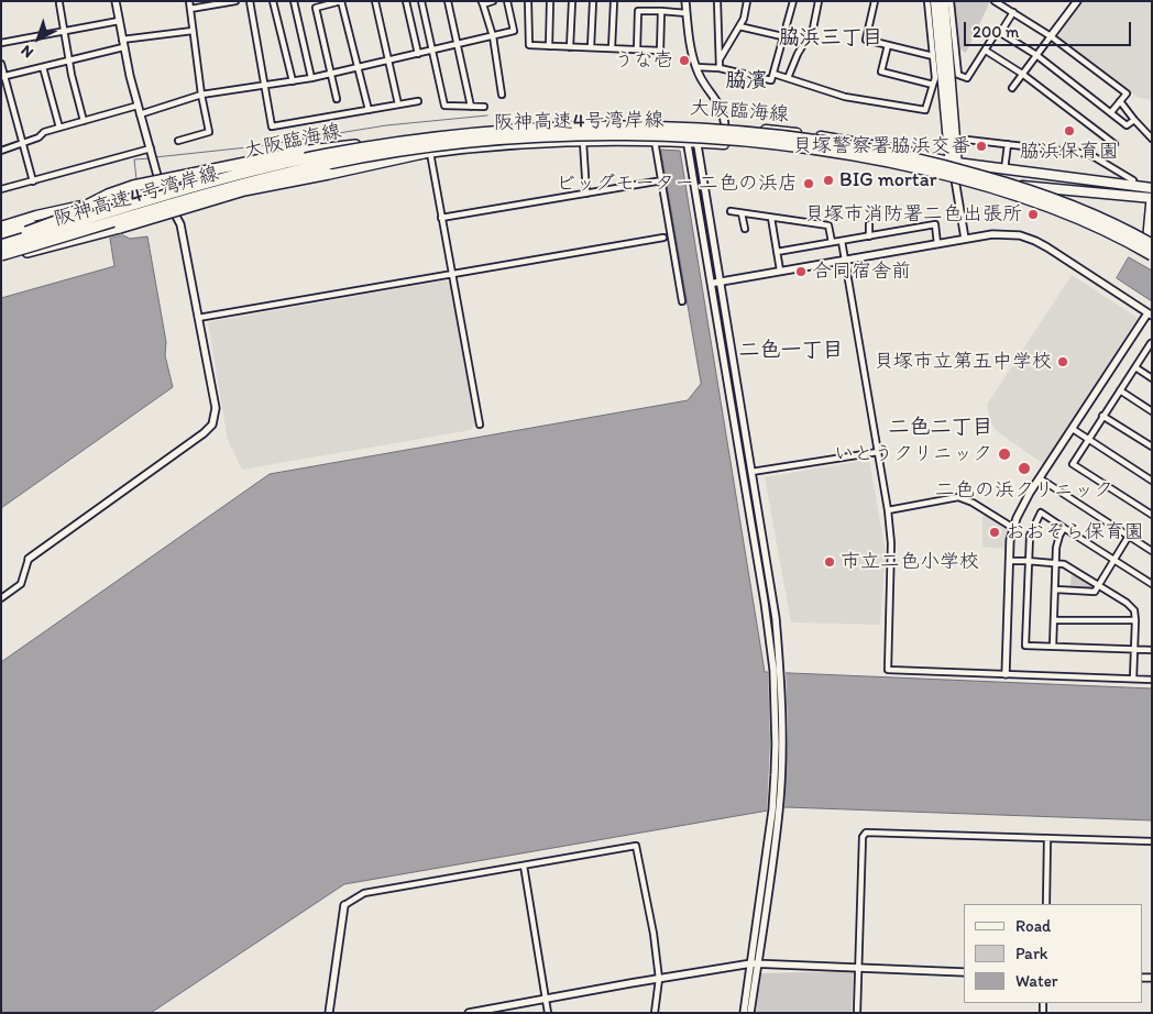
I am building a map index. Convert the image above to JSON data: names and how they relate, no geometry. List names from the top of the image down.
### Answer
{
  "streets": {
    "highway": ["阪神高速4号湾岸線"],
    "main road": ["大阪臨海線"]
  },
  "districts": [
    "脇浜三丁目",
    "脇濱",
    "二色一丁目",
    "二色二丁目"
  ],
  "places": [
    "うな壱",
    "脇浜保育園",
    "貝塚警察署脇浜交番",
    "BIG mortar",
    "ビッグモーター 二色の浜店",
    "貝塚市消防署二色出張所",
    "合同宿舎前",
    "貝塚市立第五中学校",
    "いとうクリニック",
    "二色の浜クリニック",
    "おおぞら保育園",
    "市立二色小学校"
  ],
  "legend": ["Road", "Park", "Water"],
  "scale_bar": "200 m",
  "north": "bottom left"
}
